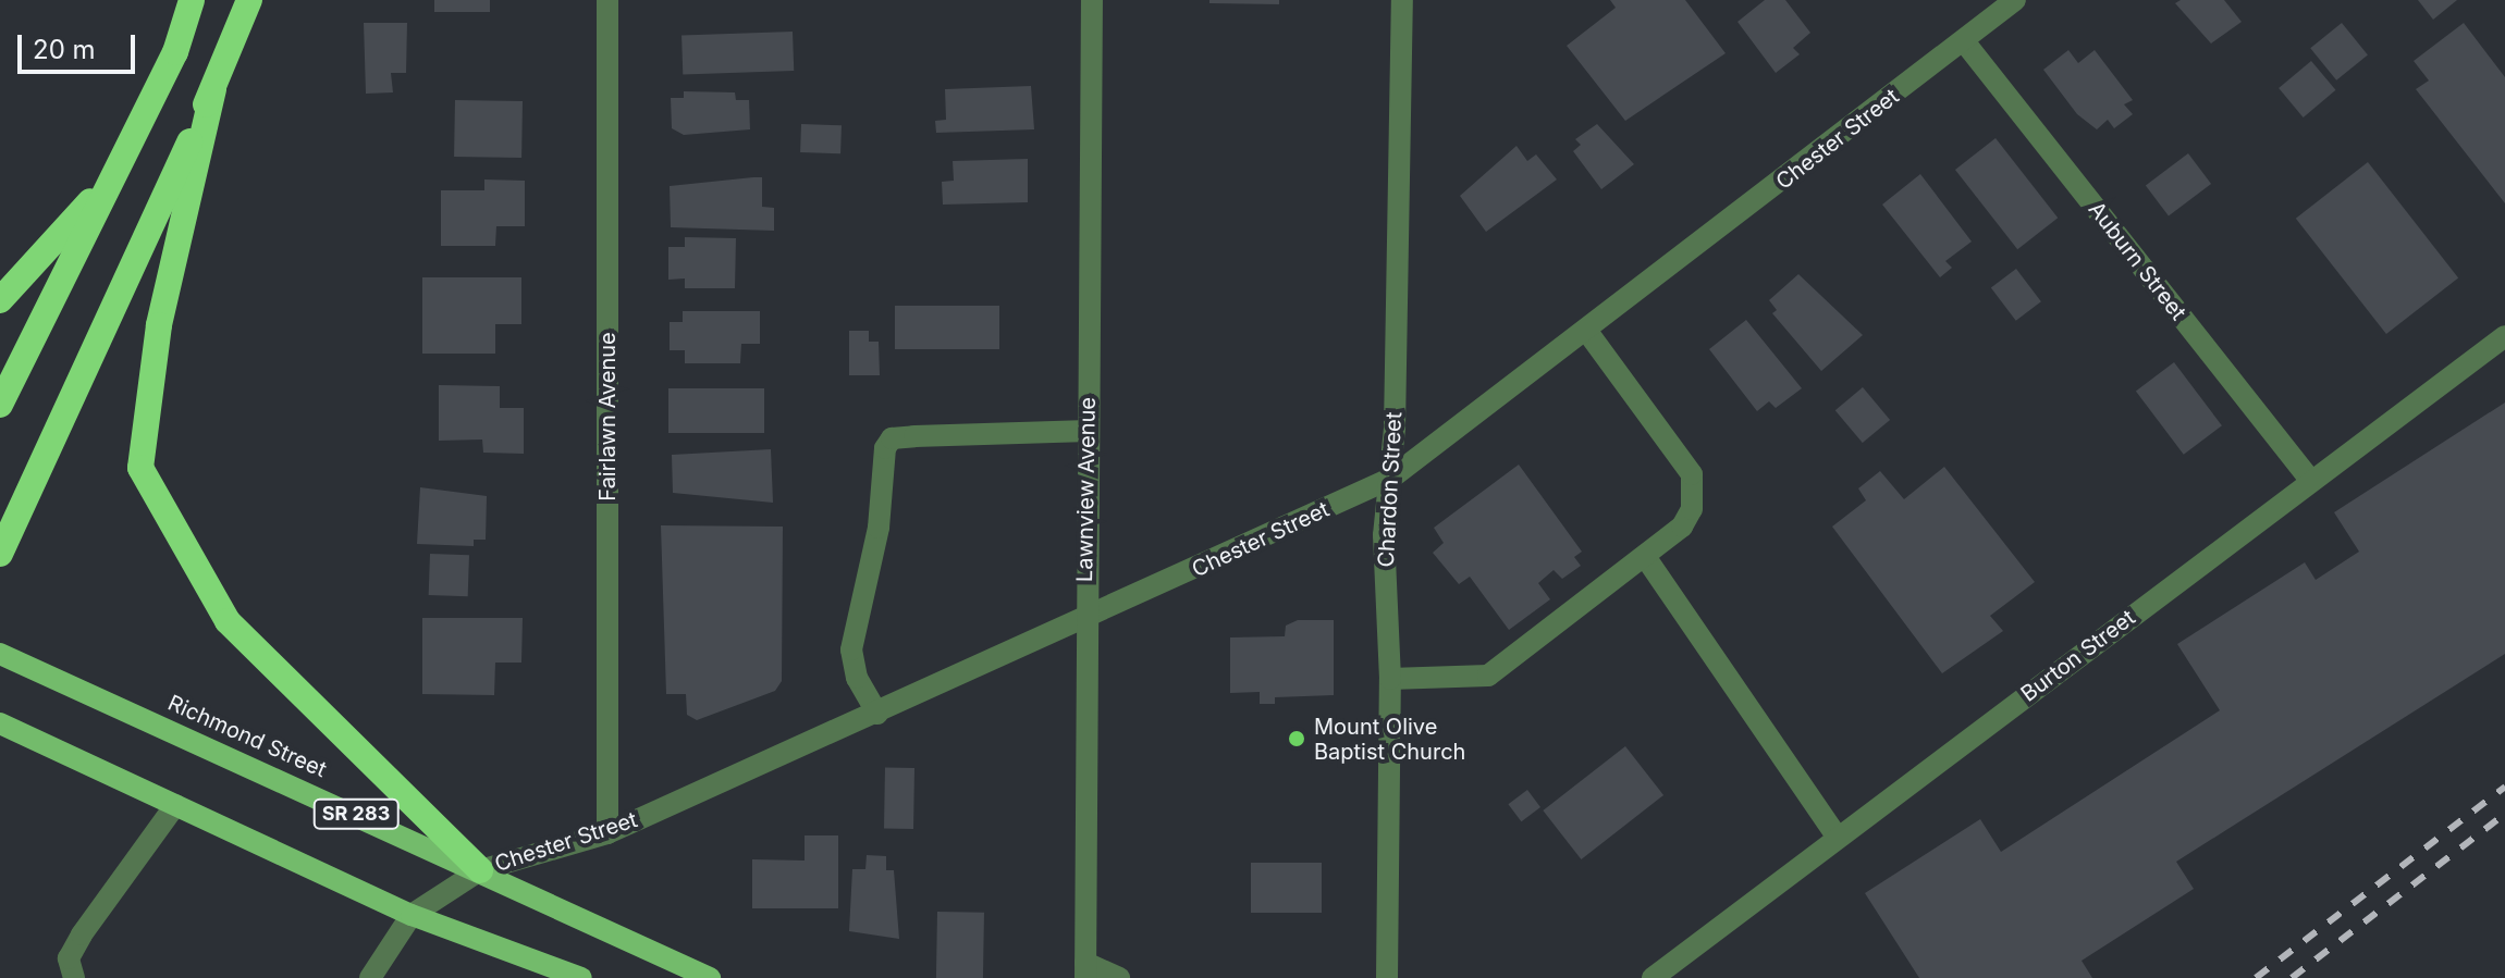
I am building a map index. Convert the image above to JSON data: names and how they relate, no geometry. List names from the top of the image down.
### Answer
{
  "streets": {
    "main road": ["Richmond Street", "SR 283"],
    "street": [
      "Chester Street",
      "Auburn Street",
      "Fairlawn Avenue",
      "Lawnview Avenue",
      "Chardon Street",
      "Burton Street"
    ]
  },
  "crossings": [
    ["Chester Street", "Auburn Street"],
    ["Chester Street", "Fairlawn Avenue"],
    ["Chester Street", "Lawnview Avenue"],
    ["Chester Street", "Chardon Street"],
    ["Chester Street", "Richmond Street"],
    ["Auburn Street", "Burton Street"]
  ],
  "places": ["Mount Olive Baptist Church"],
  "scale_bar": "20 m"
}
